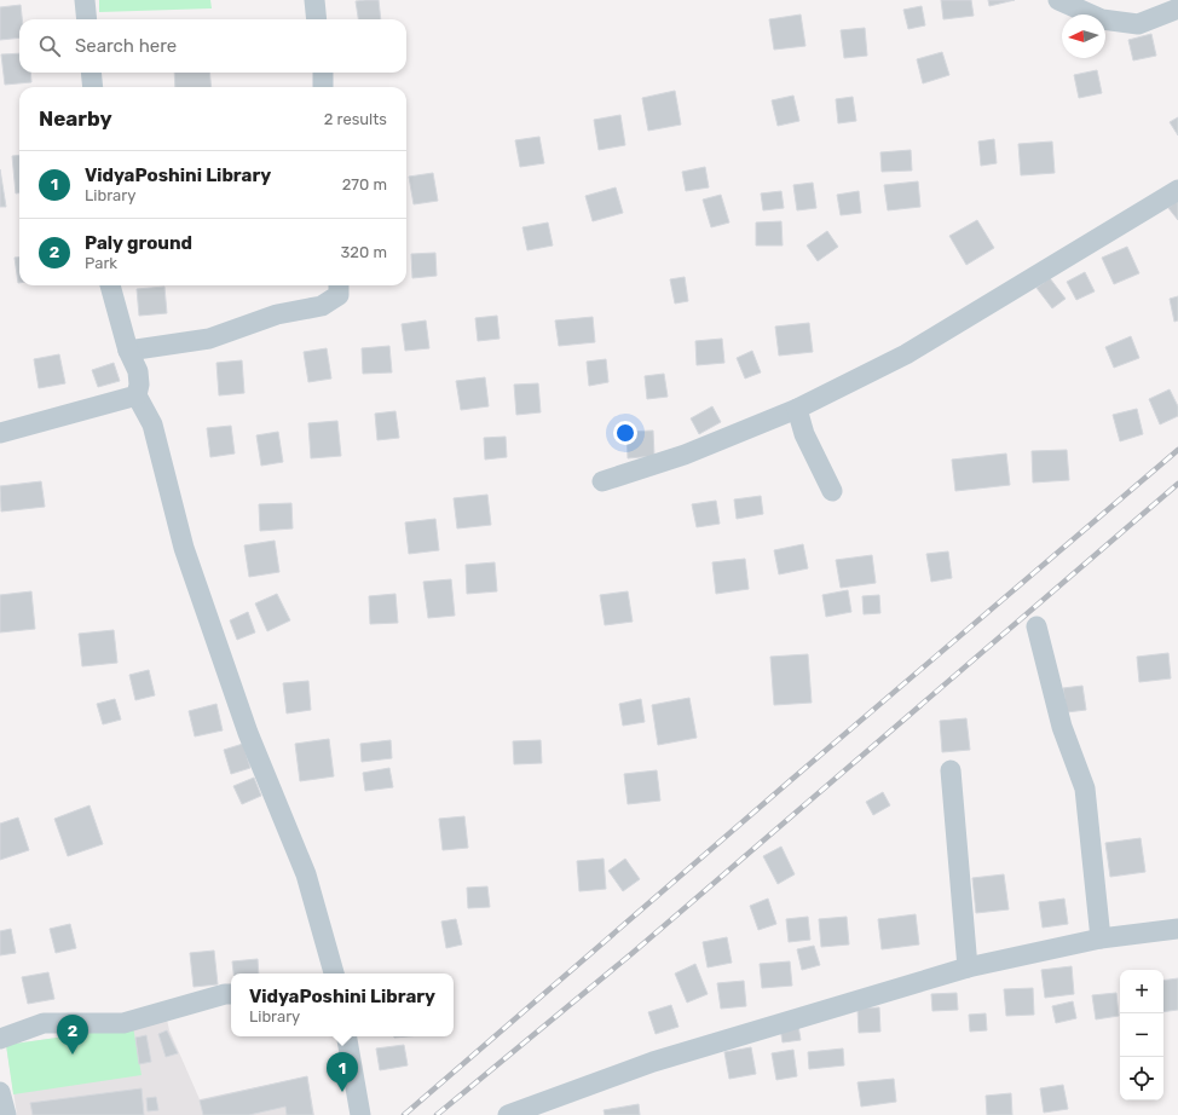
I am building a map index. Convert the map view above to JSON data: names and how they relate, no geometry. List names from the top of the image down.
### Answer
{
  "north": "left",
  "page": {
    "search": "Search here",
    "heading": ["Nearby", "2 results"],
    "list": [
      {
        "mark": "1",
        "name": "VidyaPoshini Library",
        "note": "Library",
        "value": "270 m"
      },
      {
        "mark": "2",
        "name": "Paly ground",
        "note": "Park",
        "value": "320 m"
      }
    ],
    "map_buttons": ["+", "−"],
    "popup": ["VidyaPoshini Library", "Library"],
    "pins": ["2", "1"]
  }
}
